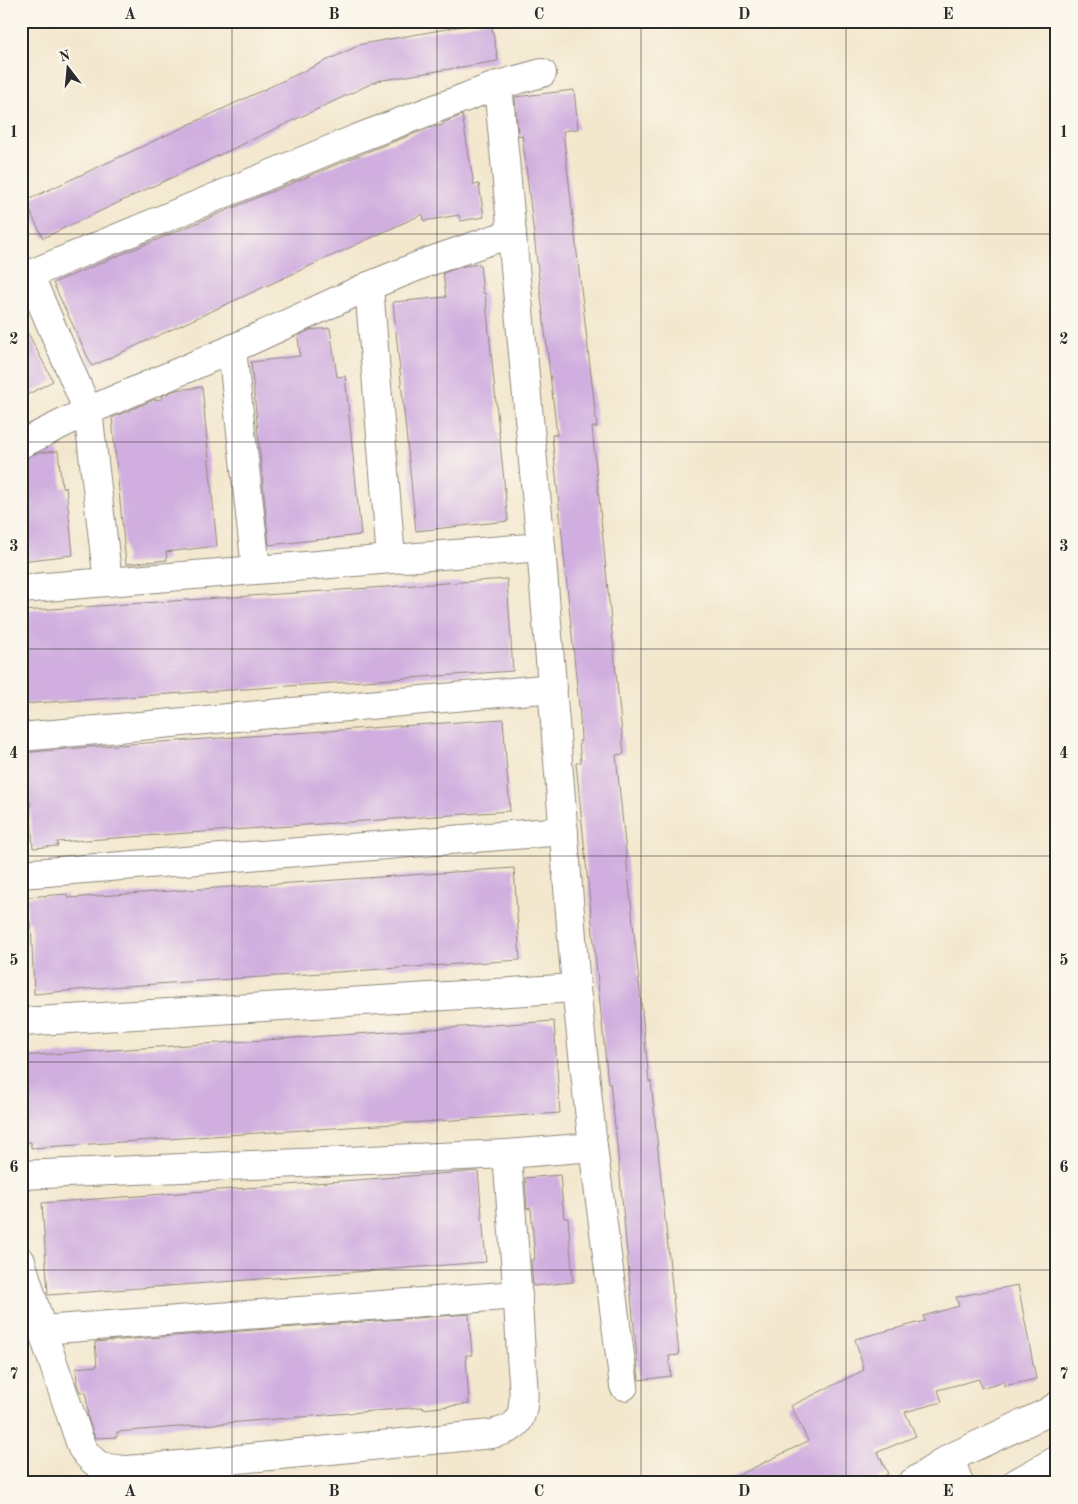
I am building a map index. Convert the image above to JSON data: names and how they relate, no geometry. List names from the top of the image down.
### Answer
{
  "north": "top",
  "grid": {
    "columns": [
      "A",
      "B",
      "C",
      "D",
      "E"
    ],
    "rows": [
      "1",
      "2",
      "3",
      "4",
      "5",
      "6",
      "7"
    ]
  }
}
